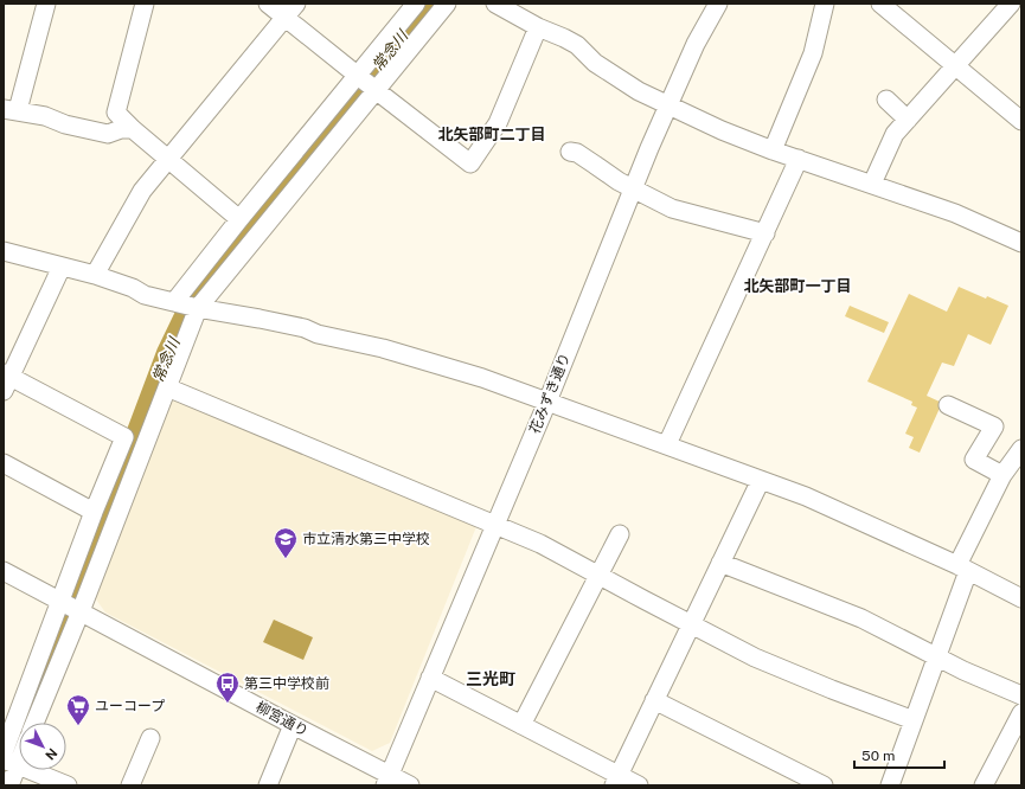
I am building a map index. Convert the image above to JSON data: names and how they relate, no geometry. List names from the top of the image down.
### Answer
{
  "streets": {
    "street": ["花みずき通り", "柳宮通り"]
  },
  "crossings": [
    ["花みずき通り", "柳宮通り"]
  ],
  "districts": ["北矢部町二丁目", "北矢部町一丁目", "三光町"],
  "water": ["常念川"],
  "places": {
    "school or university": ["市立清水第三中学校"],
    "bus stop": ["第三中学校前"],
    "supermarket": ["ユーコープ"]
  },
  "scale_bar": "50 m",
  "north": "bottom right"
}
